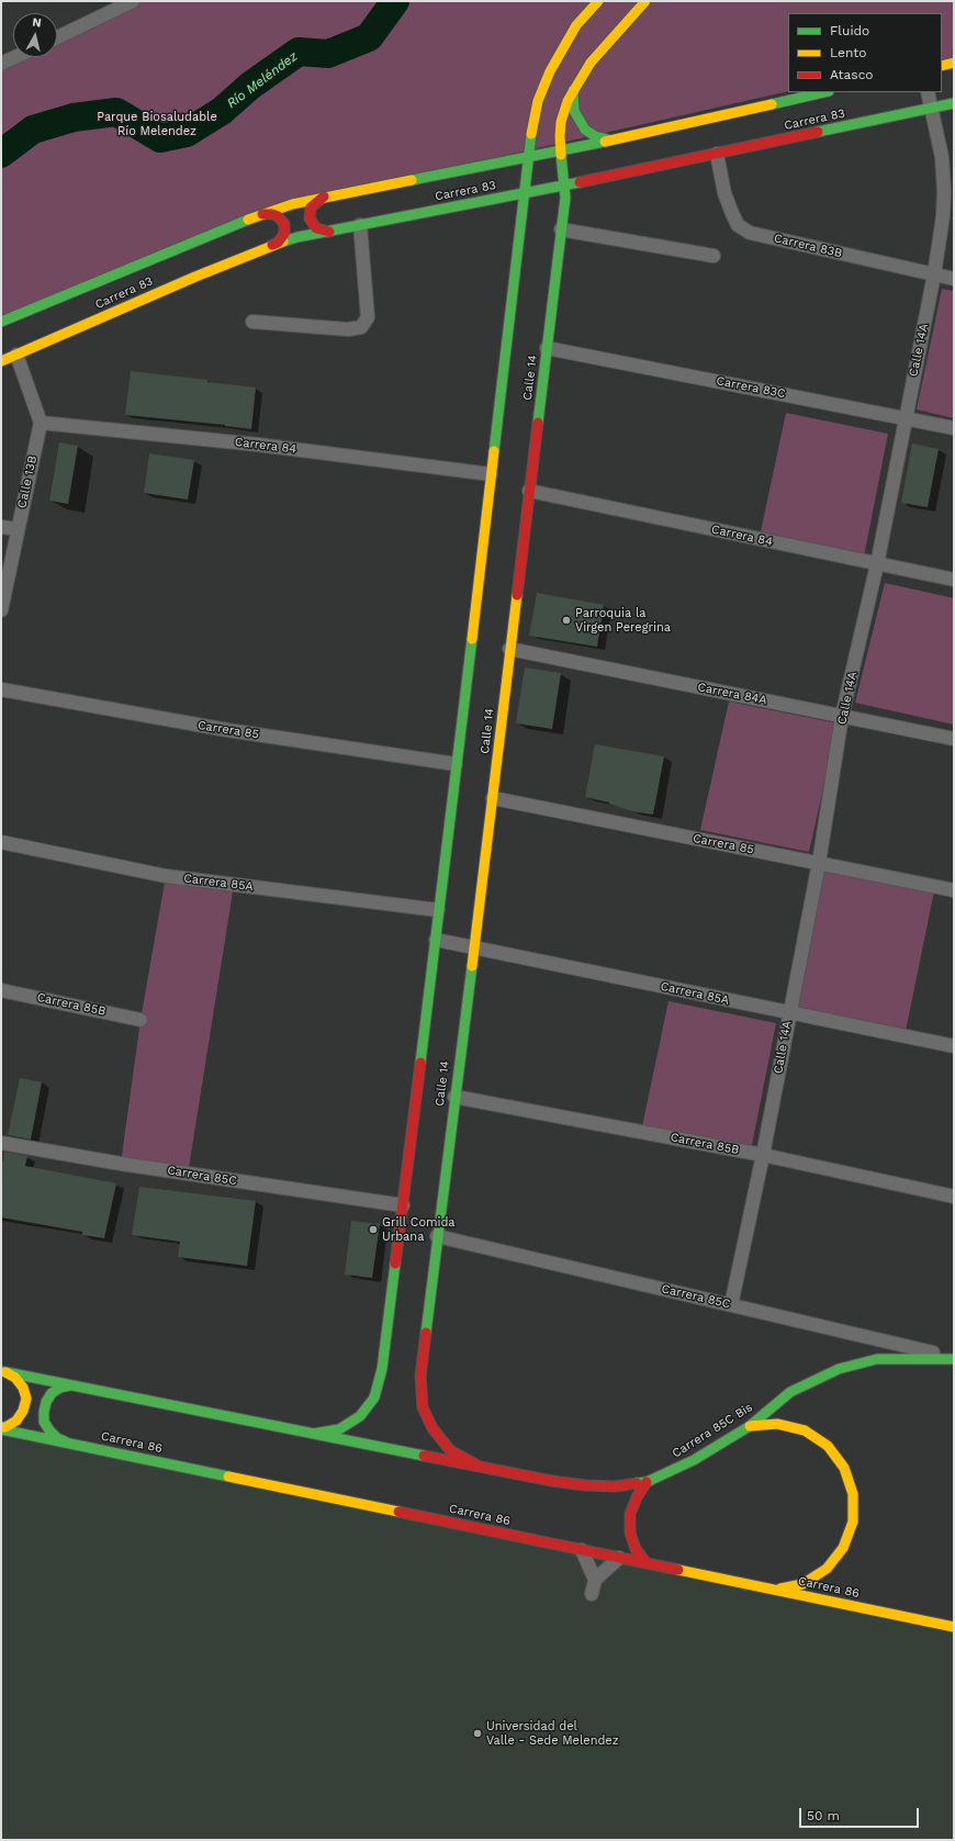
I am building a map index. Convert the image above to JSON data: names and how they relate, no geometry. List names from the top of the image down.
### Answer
{
  "streets": {
    "street": [
      "Carrera 83",
      "Carrera 83B",
      "Calle 14A",
      "Calle 14",
      "Carrera 83C",
      "Carrera 84",
      "Calle 13B",
      "Carrera 84A",
      "Carrera 85",
      "Carrera 85A",
      "Carrera 85B",
      "Carrera 85C",
      "Carrera 85C Bis",
      "Carrera 86"
    ]
  },
  "crossings": [
    ["Carrera 83", "Carrera 83B"],
    ["Carrera 83", "Calle 14A"],
    ["Carrera 83", "Calle 14"],
    ["Carrera 83B", "Calle 14A"],
    ["Calle 14A", "Carrera 83C"],
    ["Calle 14A", "Carrera 84"],
    ["Calle 14A", "Carrera 84A"],
    ["Calle 14A", "Carrera 85"],
    ["Calle 14A", "Carrera 85A"],
    ["Calle 14A", "Carrera 85B"],
    ["Calle 14A", "Carrera 85C"],
    ["Calle 14", "Carrera 83C"],
    ["Calle 14", "Carrera 84"],
    ["Calle 14", "Carrera 84A"],
    ["Calle 14", "Carrera 85"],
    ["Calle 14", "Carrera 85A"],
    ["Calle 14", "Carrera 85B"],
    ["Calle 14", "Carrera 85C"],
    ["Calle 14", "Carrera 85C Bis"],
    ["Carrera 84", "Calle 13B"],
    ["Carrera 85C", "Carrera 85C Bis"]
  ],
  "water": ["Río Meléndez"],
  "parks": ["Parque Biosaludable Río Melendez"],
  "places": ["Parroquia la Virgen Peregrina", "Grill Comida Urbana", "Universidad del Valle - Sede Melendez"],
  "legend": ["Fluido", "Lento", "Atasco"],
  "scale_bar": "50 m",
  "north": "top"
}
